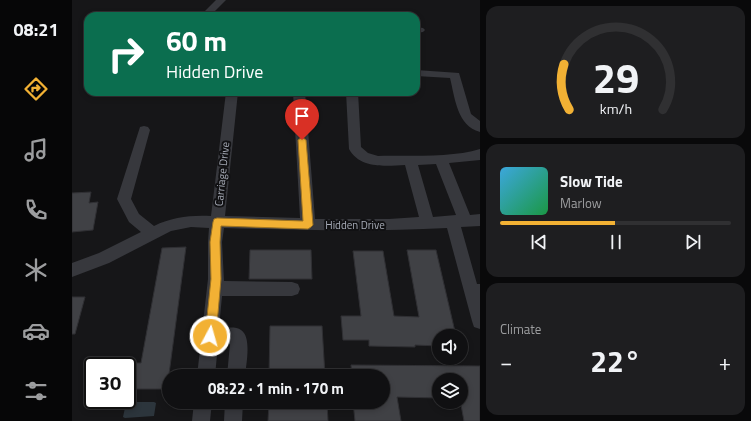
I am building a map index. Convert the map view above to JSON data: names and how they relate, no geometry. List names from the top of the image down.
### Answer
{
  "streets": {
    "street": ["Carriage Drive", "Hidden Drive"]
  },
  "crossings": [
    ["Carriage Drive", "Hidden Drive"]
  ],
  "page": {
    "tabs": "08:21",
    "turn": ["60 m", "Hidden Drive"],
    "song": ["Slow Tide", "Marlow"],
    "tile": "Climate",
    "heat": ["−", "22°", "+"],
    "limit": "30",
    "trip": "08:22 · 1 min · 170 m",
    "gauge": ["29", "km/h"]
  }
}
